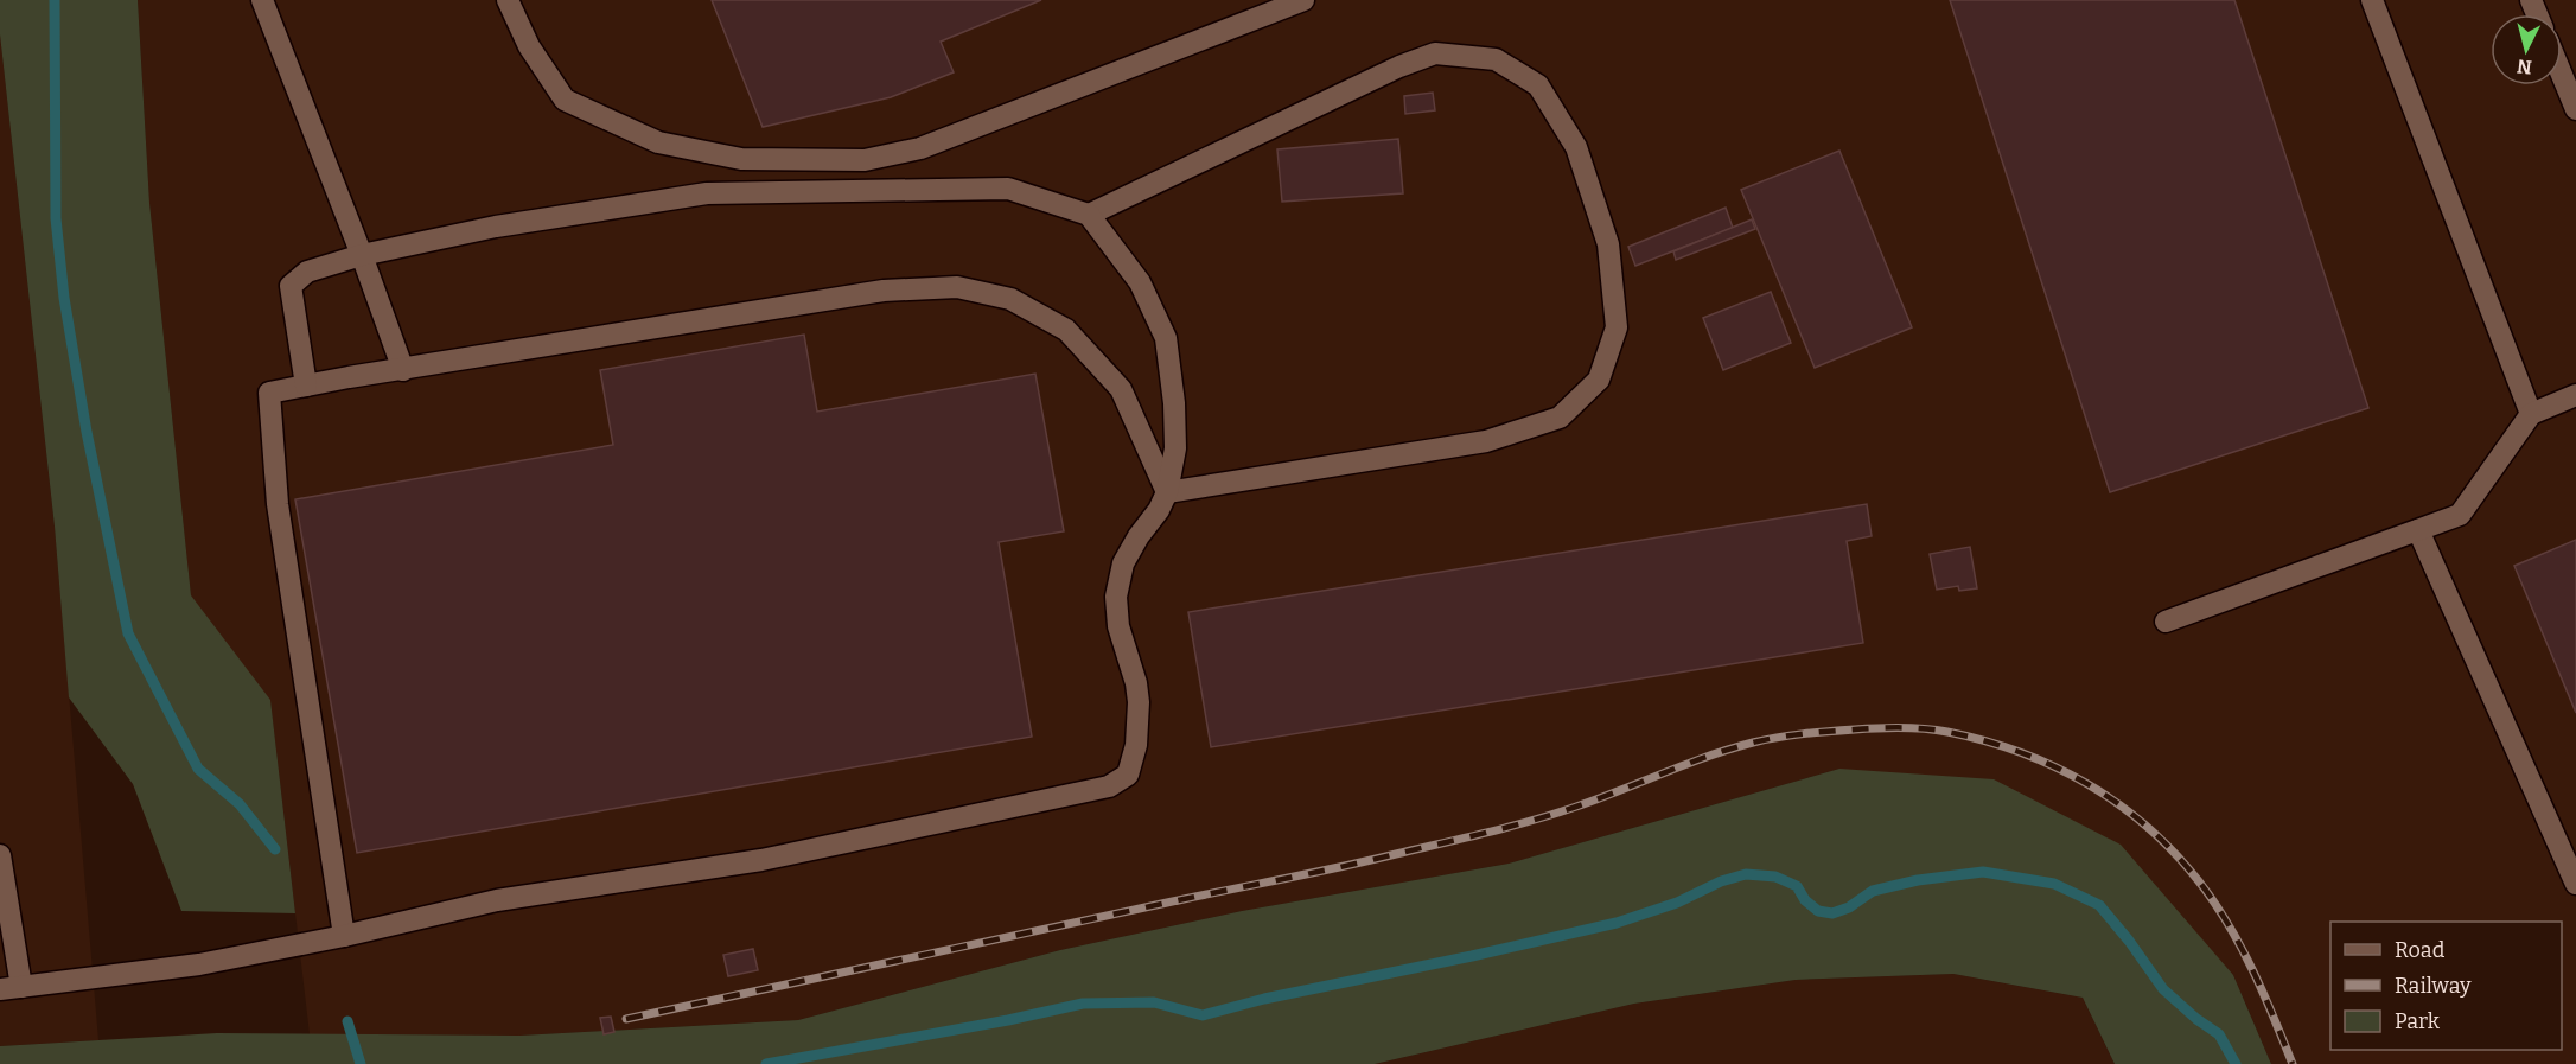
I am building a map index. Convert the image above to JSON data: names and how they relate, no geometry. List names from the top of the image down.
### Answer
{
  "legend": ["Road", "Railway", "Park"],
  "north": "bottom"
}
